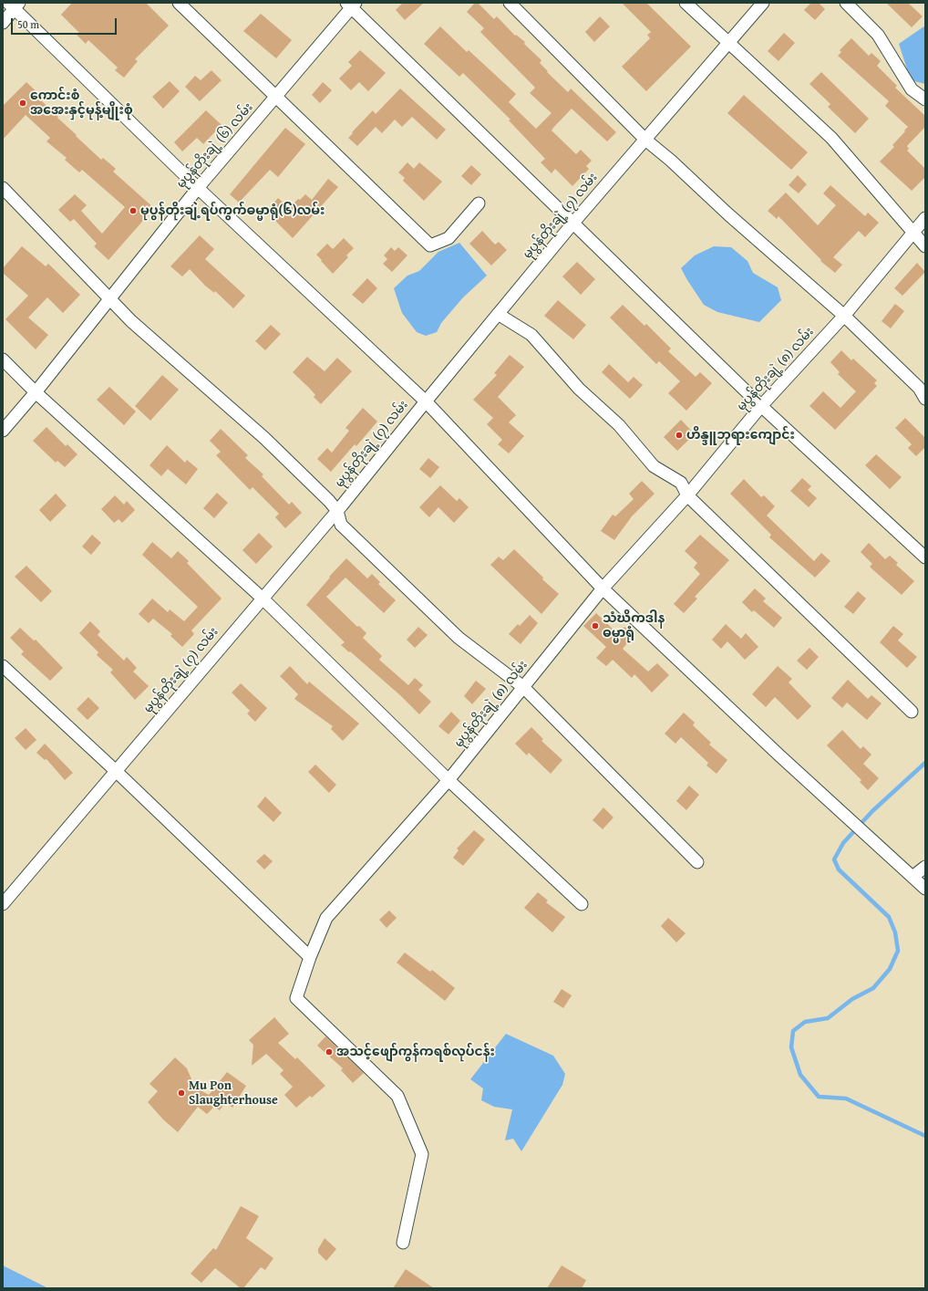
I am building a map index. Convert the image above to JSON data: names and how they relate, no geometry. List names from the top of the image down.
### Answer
{
  "streets": {
    "street": ["မုပွန်တိုးချဲ့ (၆) လမ်း", "မုပွန်တိုးချဲ့ (၇) လမ်း", "မုပွန်တိုးချဲ့ (၈) လမ်း"]
  },
  "places": [
    "ကောင်းစံ အအေးနှင့်မုန့်မျိုးစုံ",
    "မုပွန်တိုးချဲ့ရပ်ကွက်ဓမ္မာရုံ(၆)လမ်း",
    "ဟိန္ဒူဘုရားကျောင်း",
    "သံဃိကဒါန ဓမ္မာရုံ",
    "အသင့်ဖျော်ကွန်ကရစ်လုပ်ငန်း",
    "Mu Pon Slaughterhouse"
  ],
  "scale_bar": "50 m"
}
